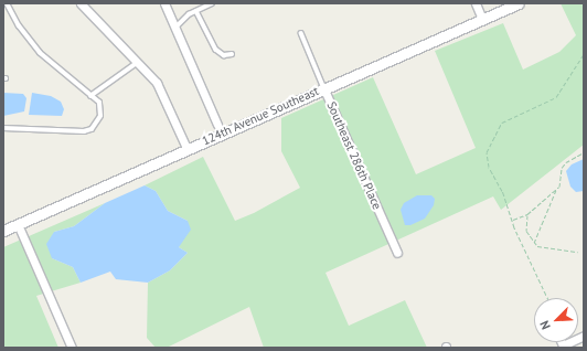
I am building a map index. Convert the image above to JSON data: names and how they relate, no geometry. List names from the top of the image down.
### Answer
{
  "streets": {
    "street": ["124th Avenue Southeast", "Southeast 286th Place"]
  },
  "crossings": [
    ["124th Avenue Southeast", "Southeast 286th Place"]
  ],
  "north": "bottom left"
}
